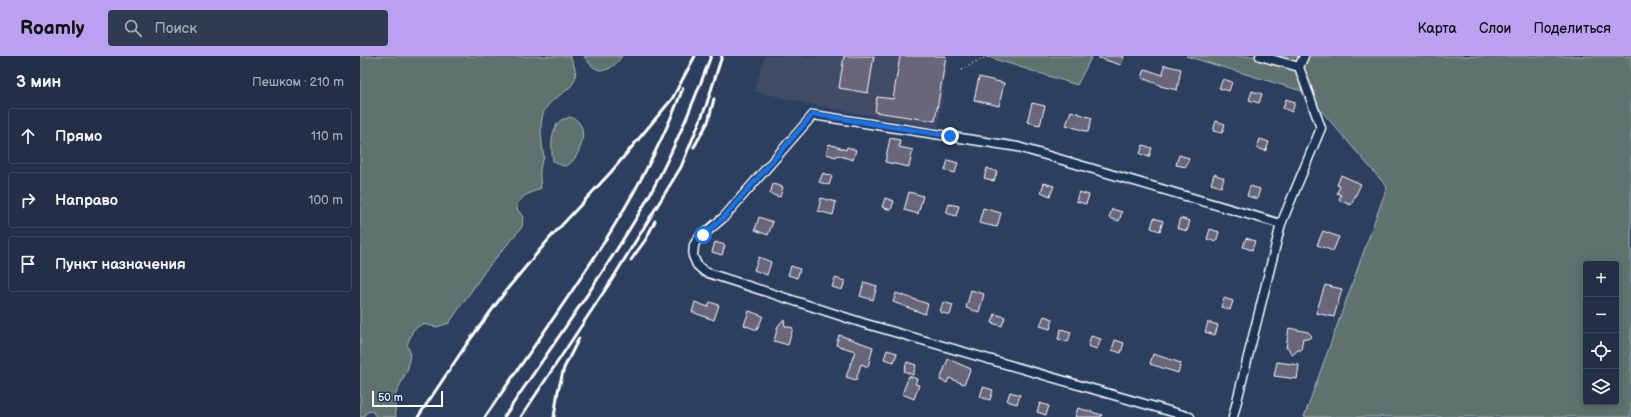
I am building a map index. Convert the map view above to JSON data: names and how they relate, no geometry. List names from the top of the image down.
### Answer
{
  "scale_bar": "50 m",
  "page": {
    "header": "Roamly",
    "search": "Поиск",
    "nav": ["Карта", "Слои", "Поделиться"],
    "heading": ["3 мин", "Пешком · 210 m"],
    "list": [
      ["Прямо", "110 m"],
      ["Направо", "100 m"],
      "Пункт назначения"
    ],
    "map_buttons": ["+", "−"],
    "scale": "50 m"
  }
}
